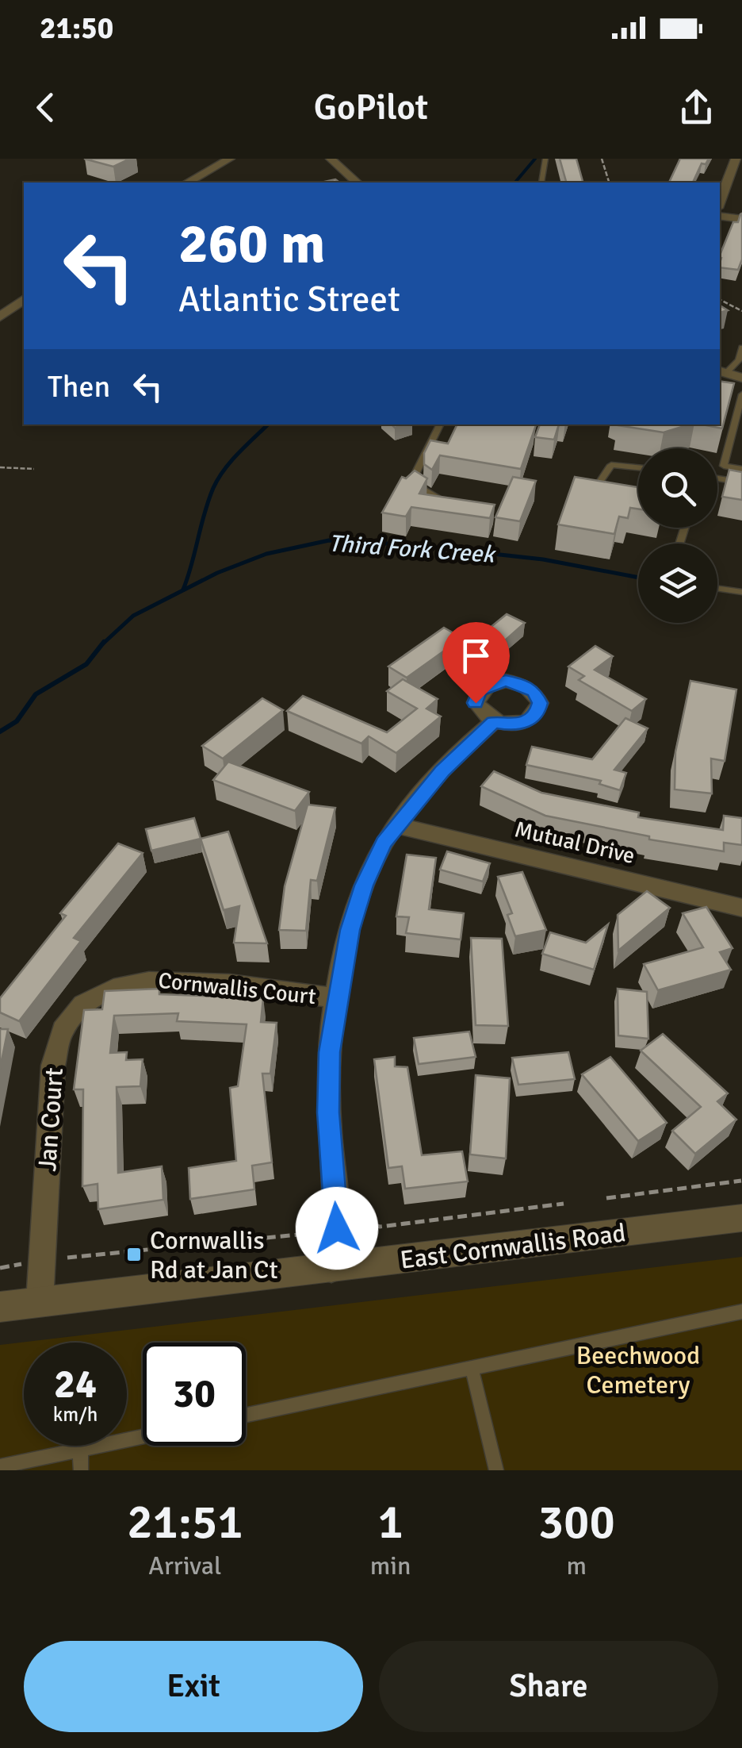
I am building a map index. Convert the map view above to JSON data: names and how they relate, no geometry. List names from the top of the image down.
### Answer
{
  "streets": {
    "street": [
      "Mutual Drive",
      "Cornwallis Court",
      "Jan Court",
      "East Cornwallis Road"
    ]
  },
  "crossings": [
    ["Cornwallis Court", "Jan Court"],
    ["Jan Court", "East Cornwallis Road"]
  ],
  "water": ["Third Fork Creek"],
  "parks": ["Beechwood Cemetery"],
  "places": {
    "transit": ["Cornwallis Rd at Jan Ct"]
  },
  "page": {
    "status": "21:50",
    "header": "GoPilot",
    "turn": ["260 m", "Atlantic Street"],
    "then": "Then",
    "speed": "24 km/h",
    "limit": "30",
    "eta": [
      "21:51",
      "Arrival",
      "1",
      "min",
      "300",
      "m"
    ],
    "buttons": ["Exit", "Share"]
  }
}
